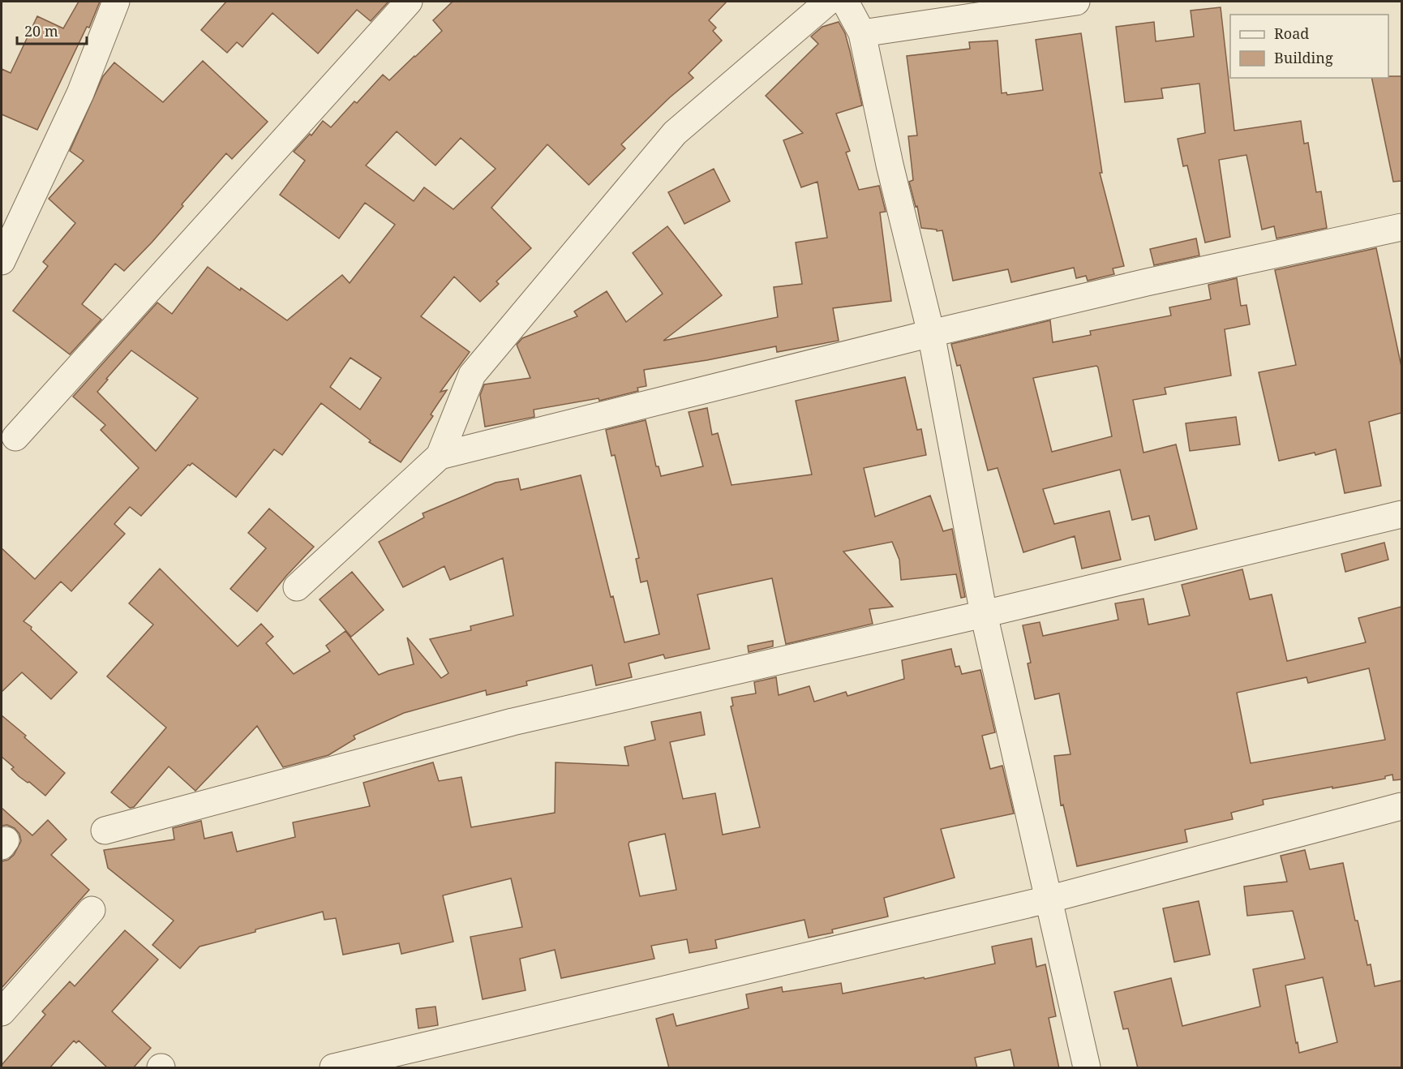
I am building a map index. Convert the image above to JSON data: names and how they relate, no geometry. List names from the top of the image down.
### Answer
{
  "legend": ["Road", "Building"],
  "scale_bar": "20 m"
}
